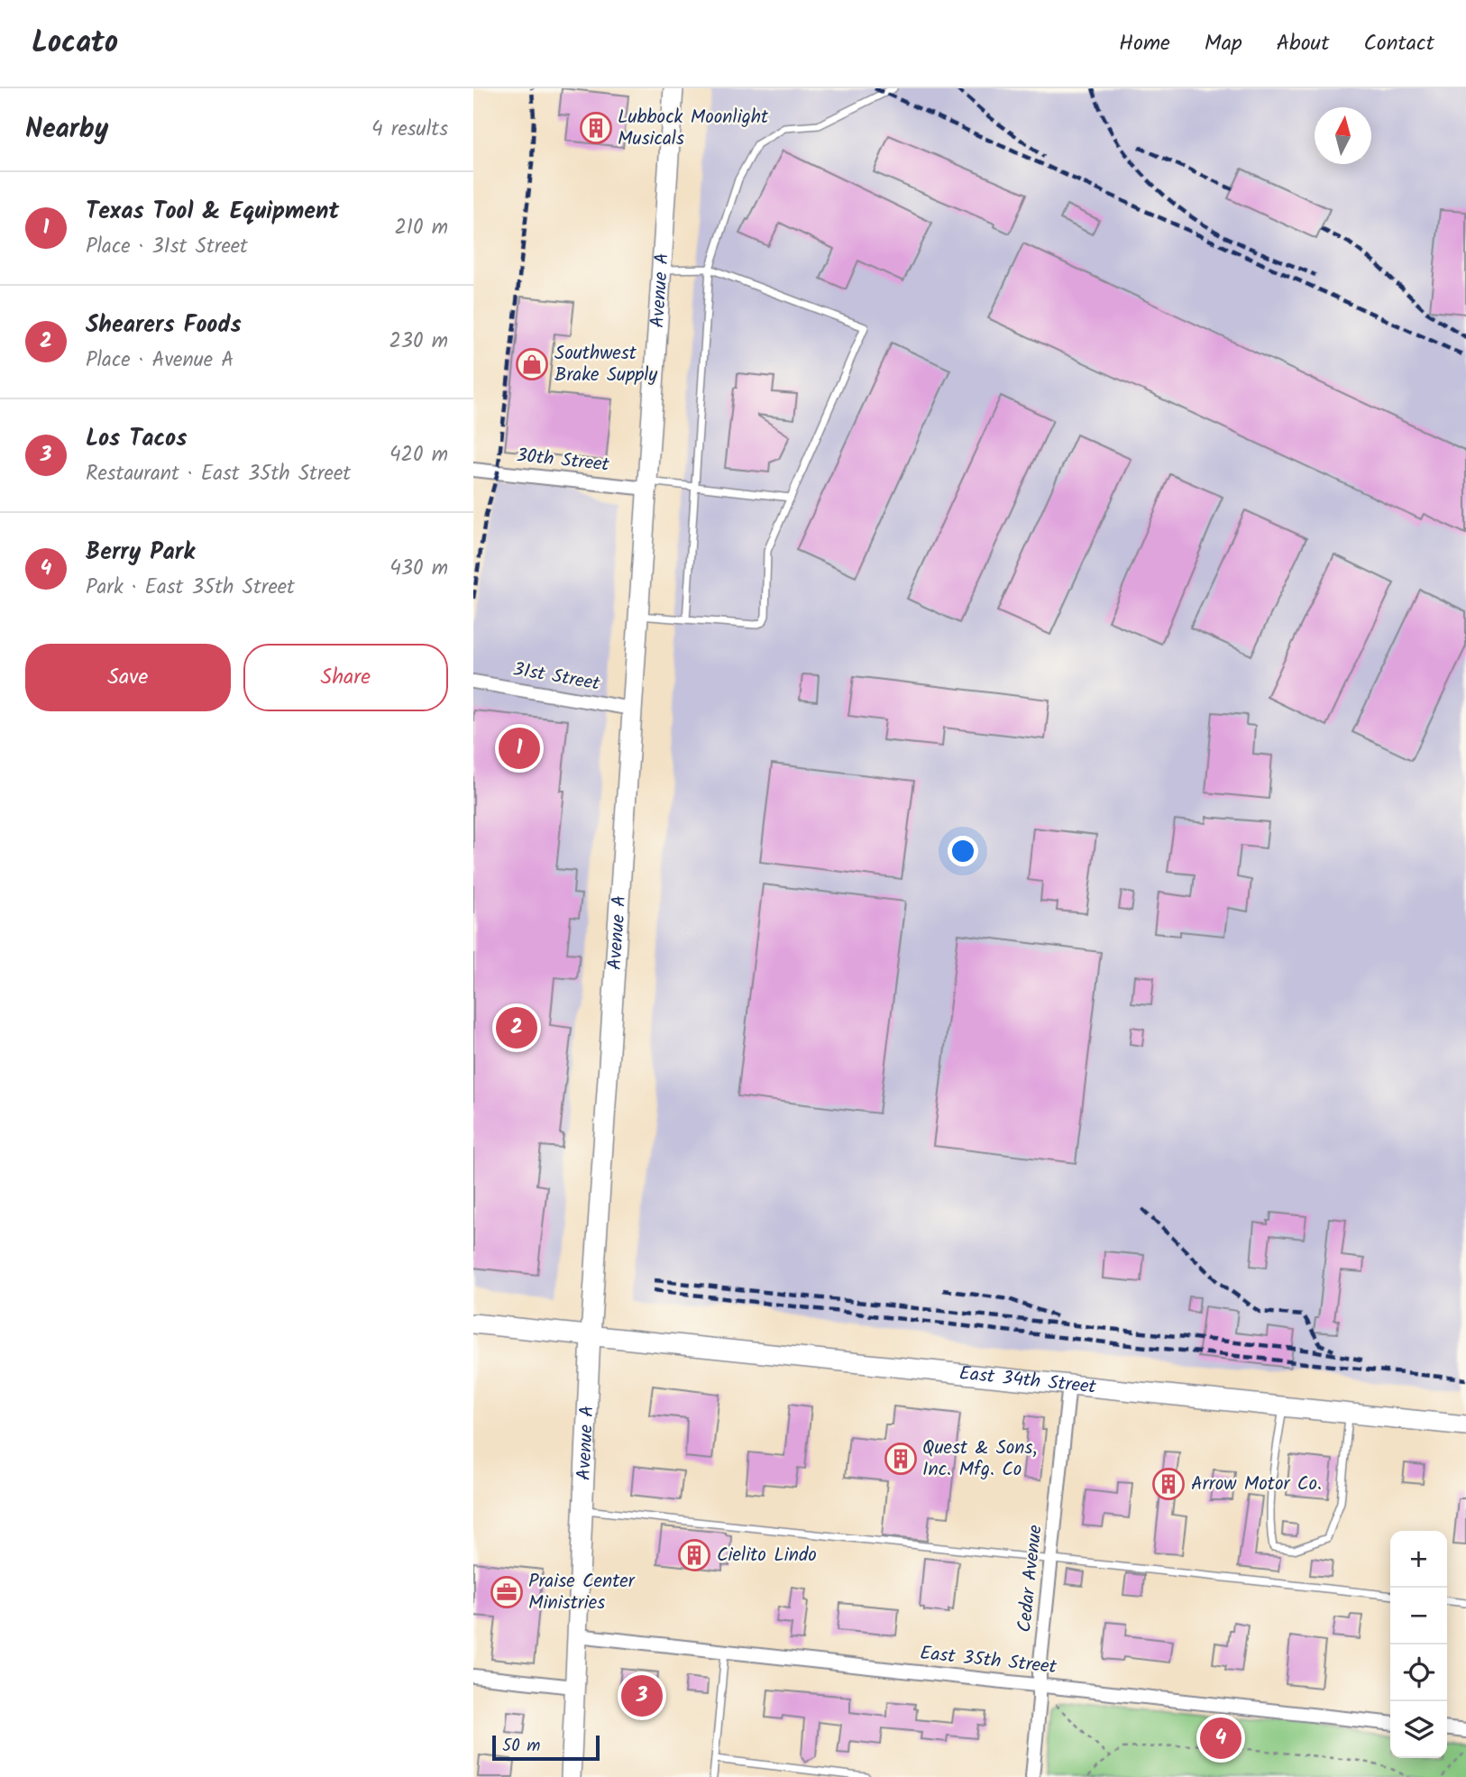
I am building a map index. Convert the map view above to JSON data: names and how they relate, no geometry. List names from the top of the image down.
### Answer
{
  "streets": {
    "main road": ["Avenue A", "East 34th Street"],
    "street": [
      "30th Street",
      "31st Street",
      "Cedar Avenue",
      "East 35th Street"
    ]
  },
  "crossings": [
    ["Avenue A", "30th Street"],
    ["Avenue A", "31st Street"],
    ["Avenue A", "East 34th Street"],
    ["Avenue A", "East 35th Street"],
    ["East 34th Street", "Cedar Avenue"],
    ["Cedar Avenue", "East 35th Street"]
  ],
  "places": {
    "building": [
      "Lubbock Moonlight Musicals",
      "Quest & Sons, Inc. Mfg. Co",
      "Arrow Motor Co.",
      "Cielito Lindo"
    ],
    "shop": ["Southwest Brake Supply"],
    "office": ["Praise Center Ministries"]
  },
  "scale_bar": "50 m",
  "north": "top",
  "page": {
    "header": "Locato",
    "nav": [
      "Home",
      "Map",
      "About",
      "Contact"
    ],
    "heading": ["Nearby", "4 results"],
    "list": [
      {
        "mark": "1",
        "name": "Texas Tool & Equipment",
        "note": "Place · 31st Street",
        "value": "210 m"
      },
      {
        "mark": "2",
        "name": "Shearers Foods",
        "note": "Place · Avenue A",
        "value": "230 m"
      },
      {
        "mark": "3",
        "name": "Los Tacos",
        "note": "Restaurant · East 35th Street",
        "value": "420 m"
      },
      {
        "mark": "4",
        "name": "Berry Park",
        "note": "Park · East 35th Street",
        "value": "430 m"
      }
    ],
    "buttons": ["Save", "Share"],
    "pins": [
      "1",
      "2",
      "3",
      "4"
    ],
    "map_buttons": ["+", "−"],
    "scale": "50 m"
  }
}
